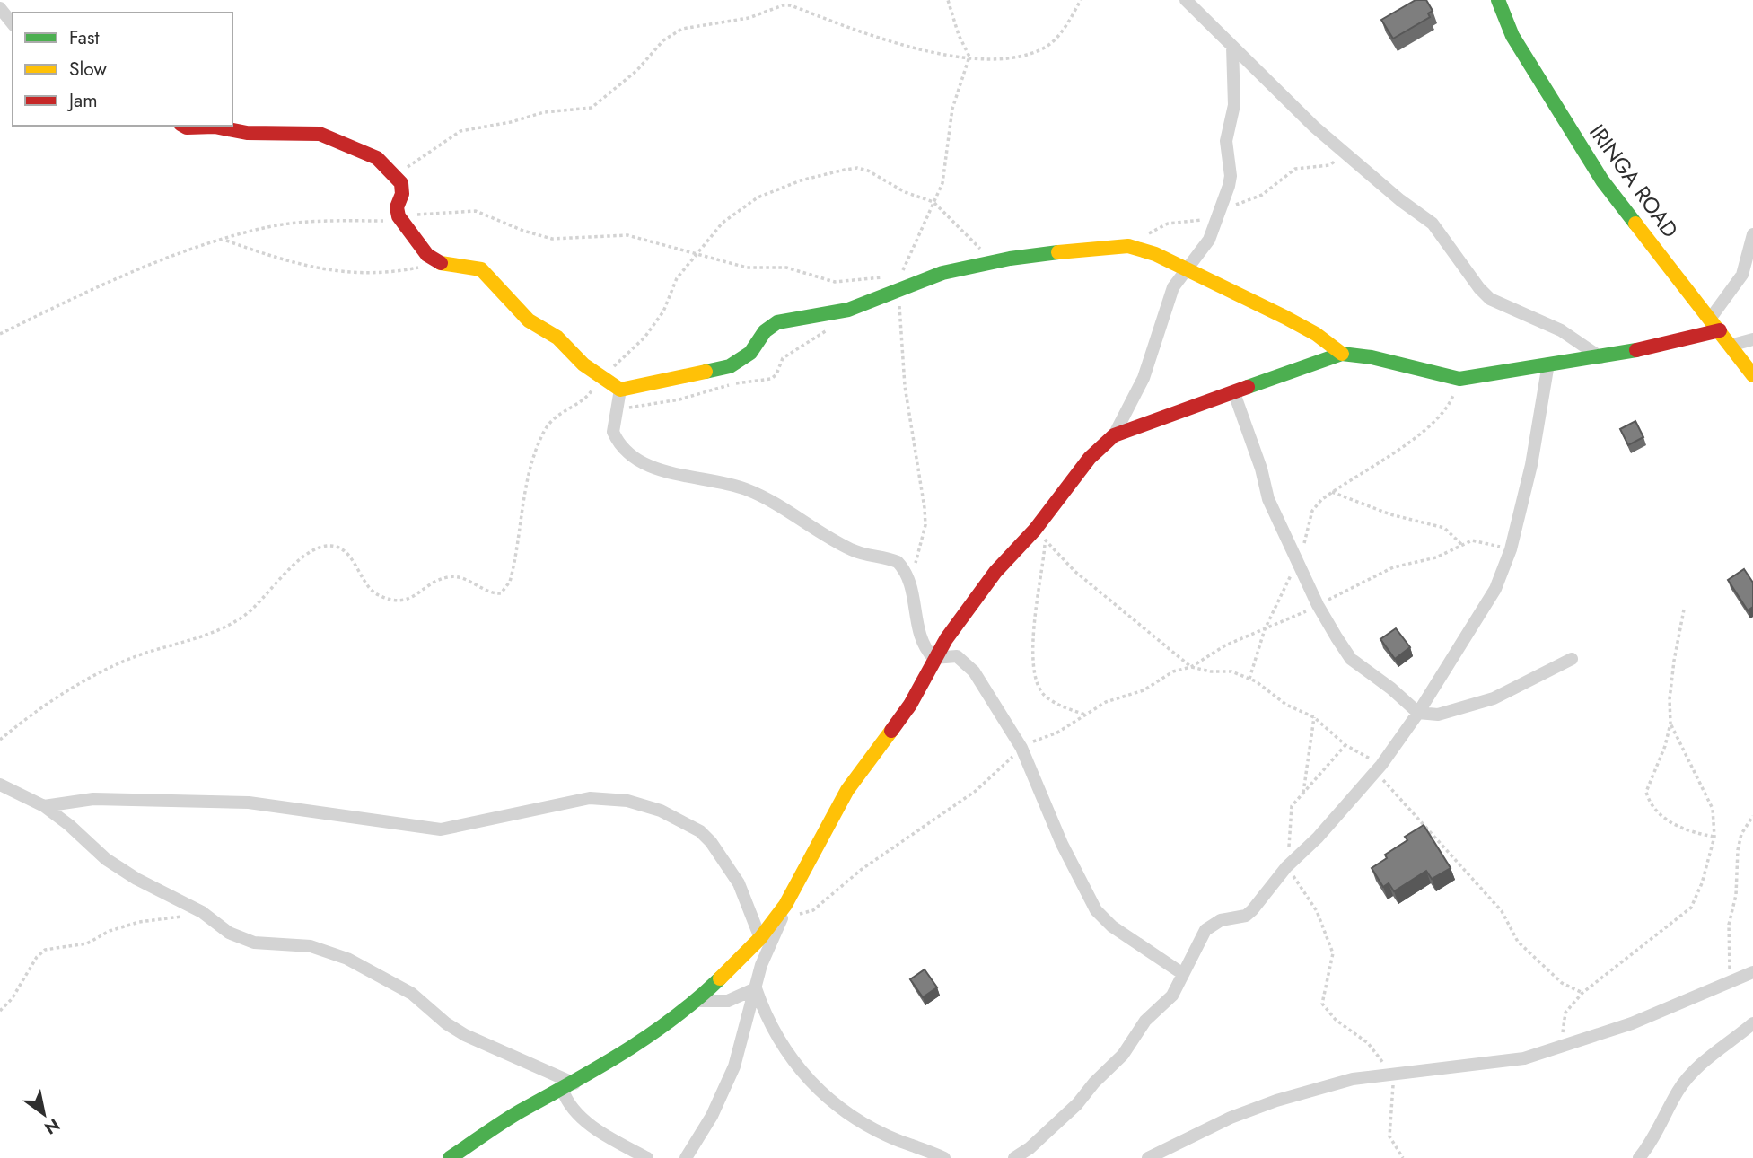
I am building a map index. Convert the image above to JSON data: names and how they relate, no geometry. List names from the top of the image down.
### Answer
{
  "streets": {
    "main road": ["IRINGA ROAD"]
  },
  "legend": ["Fast", "Slow", "Jam"],
  "north": "bottom right"
}
